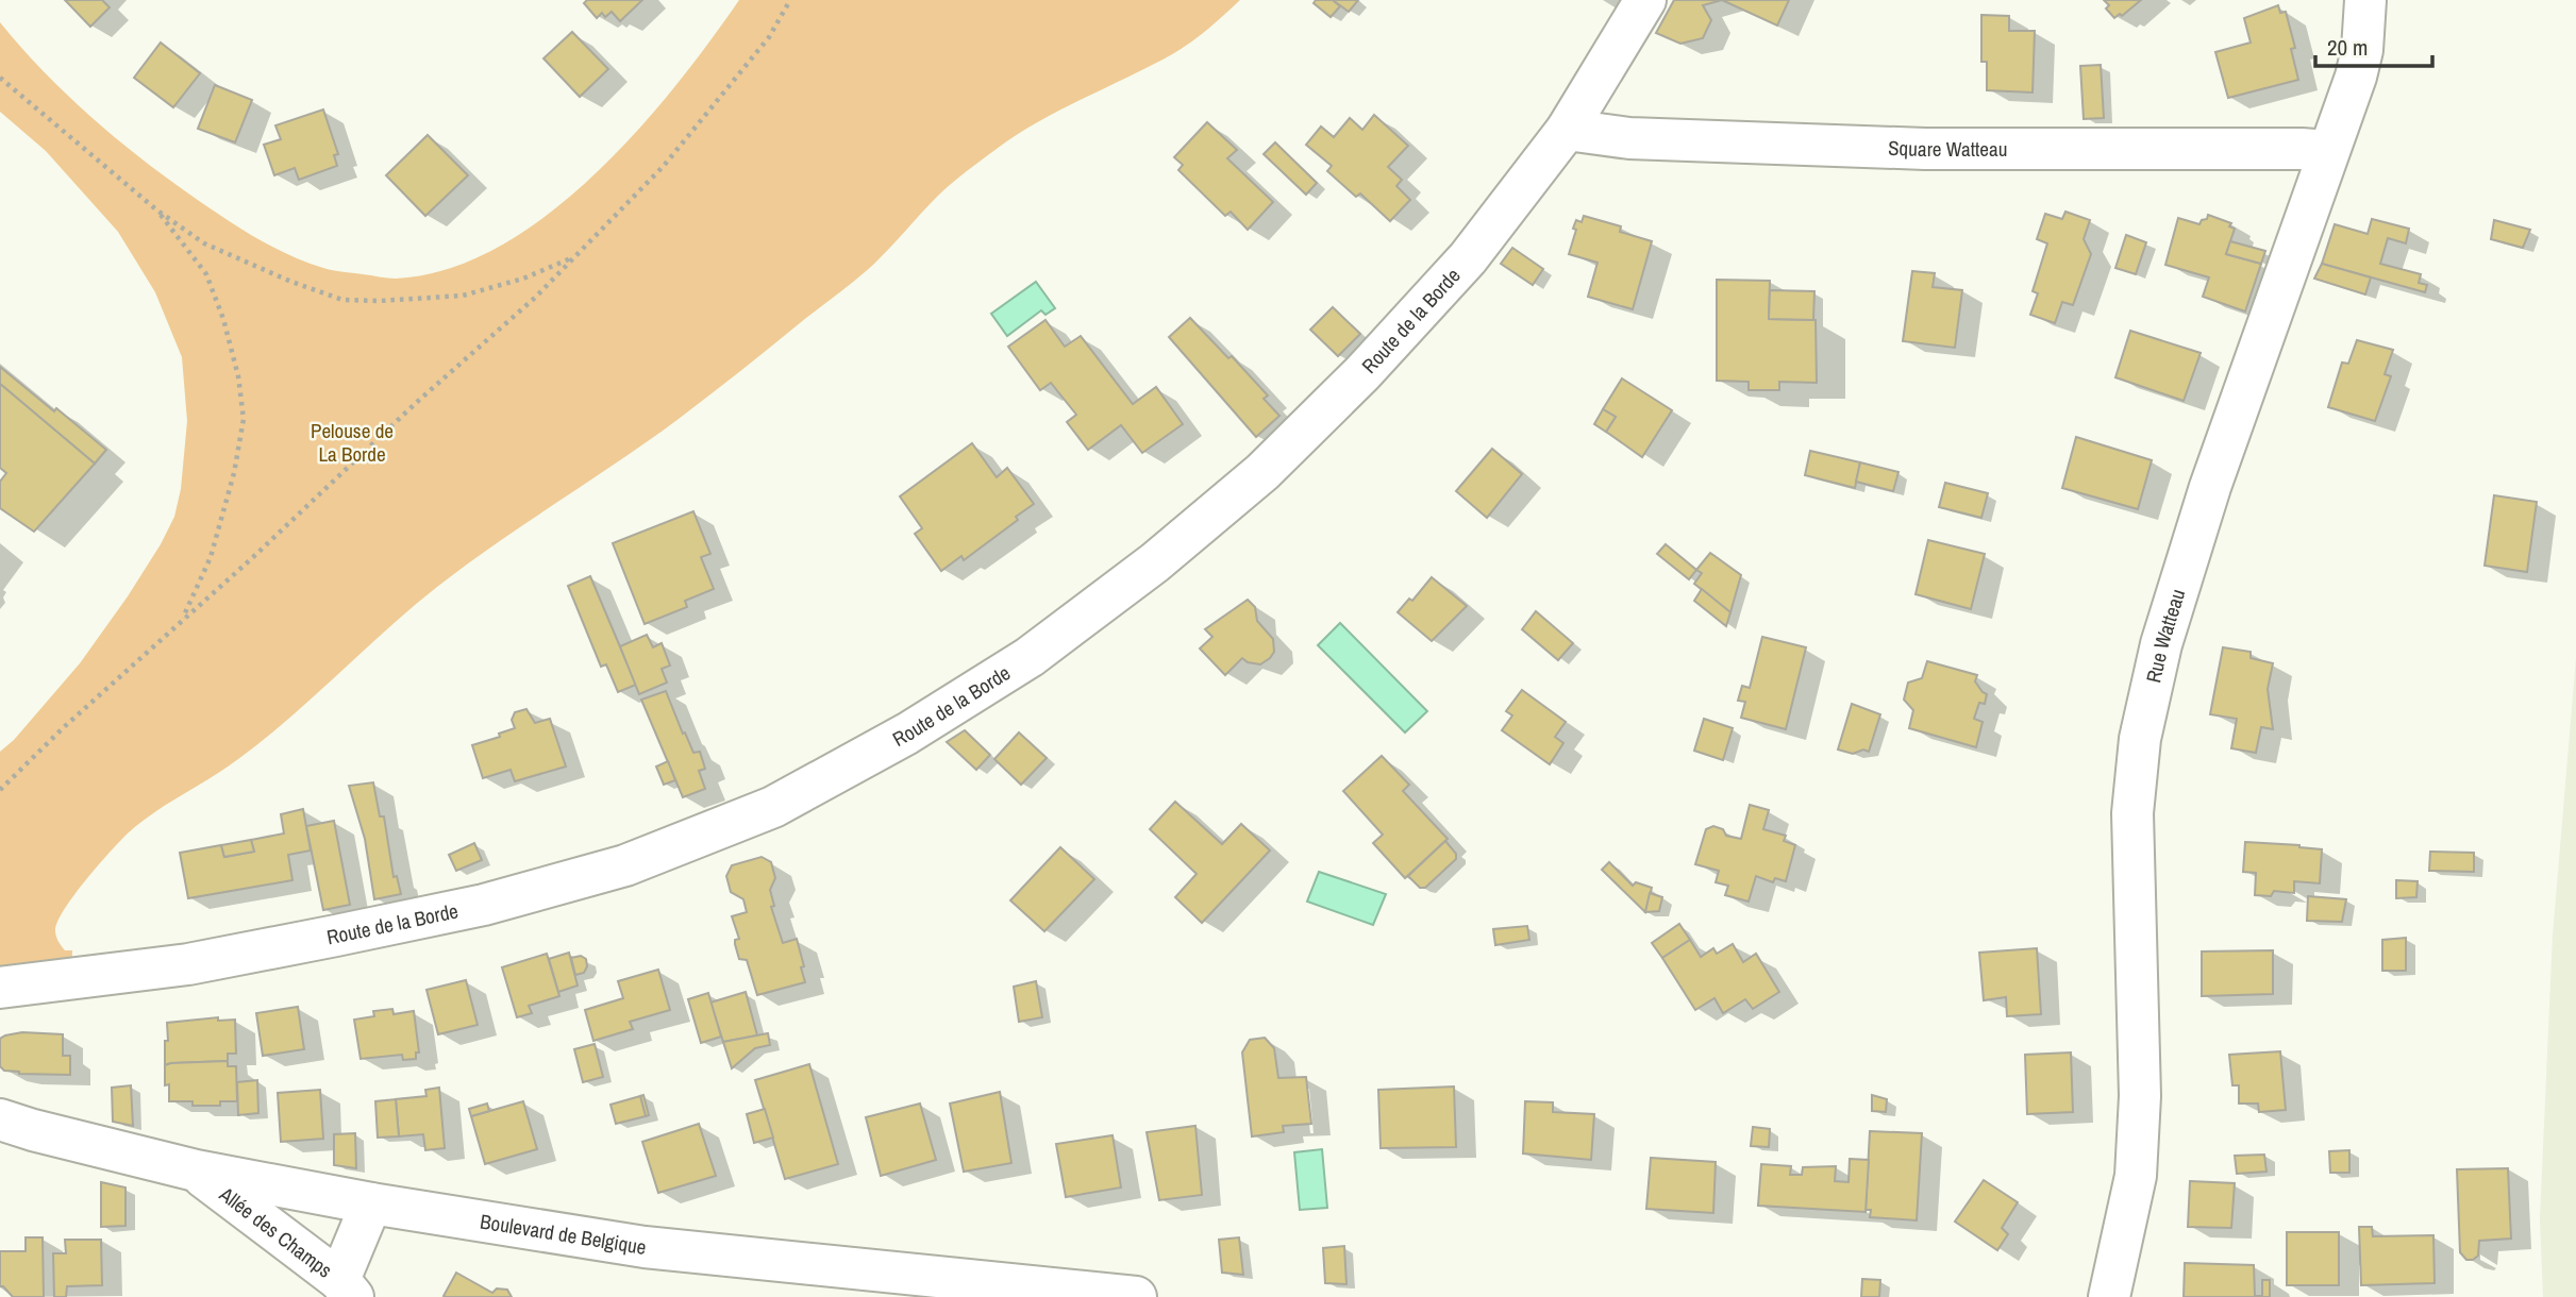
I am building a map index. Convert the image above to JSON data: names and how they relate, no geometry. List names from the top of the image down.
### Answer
{
  "streets": {
    "street": [
      "Square Watteau",
      "Route de la Borde",
      "Rue Watteau",
      "Allée des Champs",
      "Boulevard de Belgique"
    ]
  },
  "crossings": [
    ["Square Watteau", "Route de la Borde"],
    ["Square Watteau", "Rue Watteau"],
    ["Allée des Champs", "Boulevard de Belgique"]
  ],
  "parks": ["Pelouse de La Borde"],
  "scale_bar": "20 m"
}
